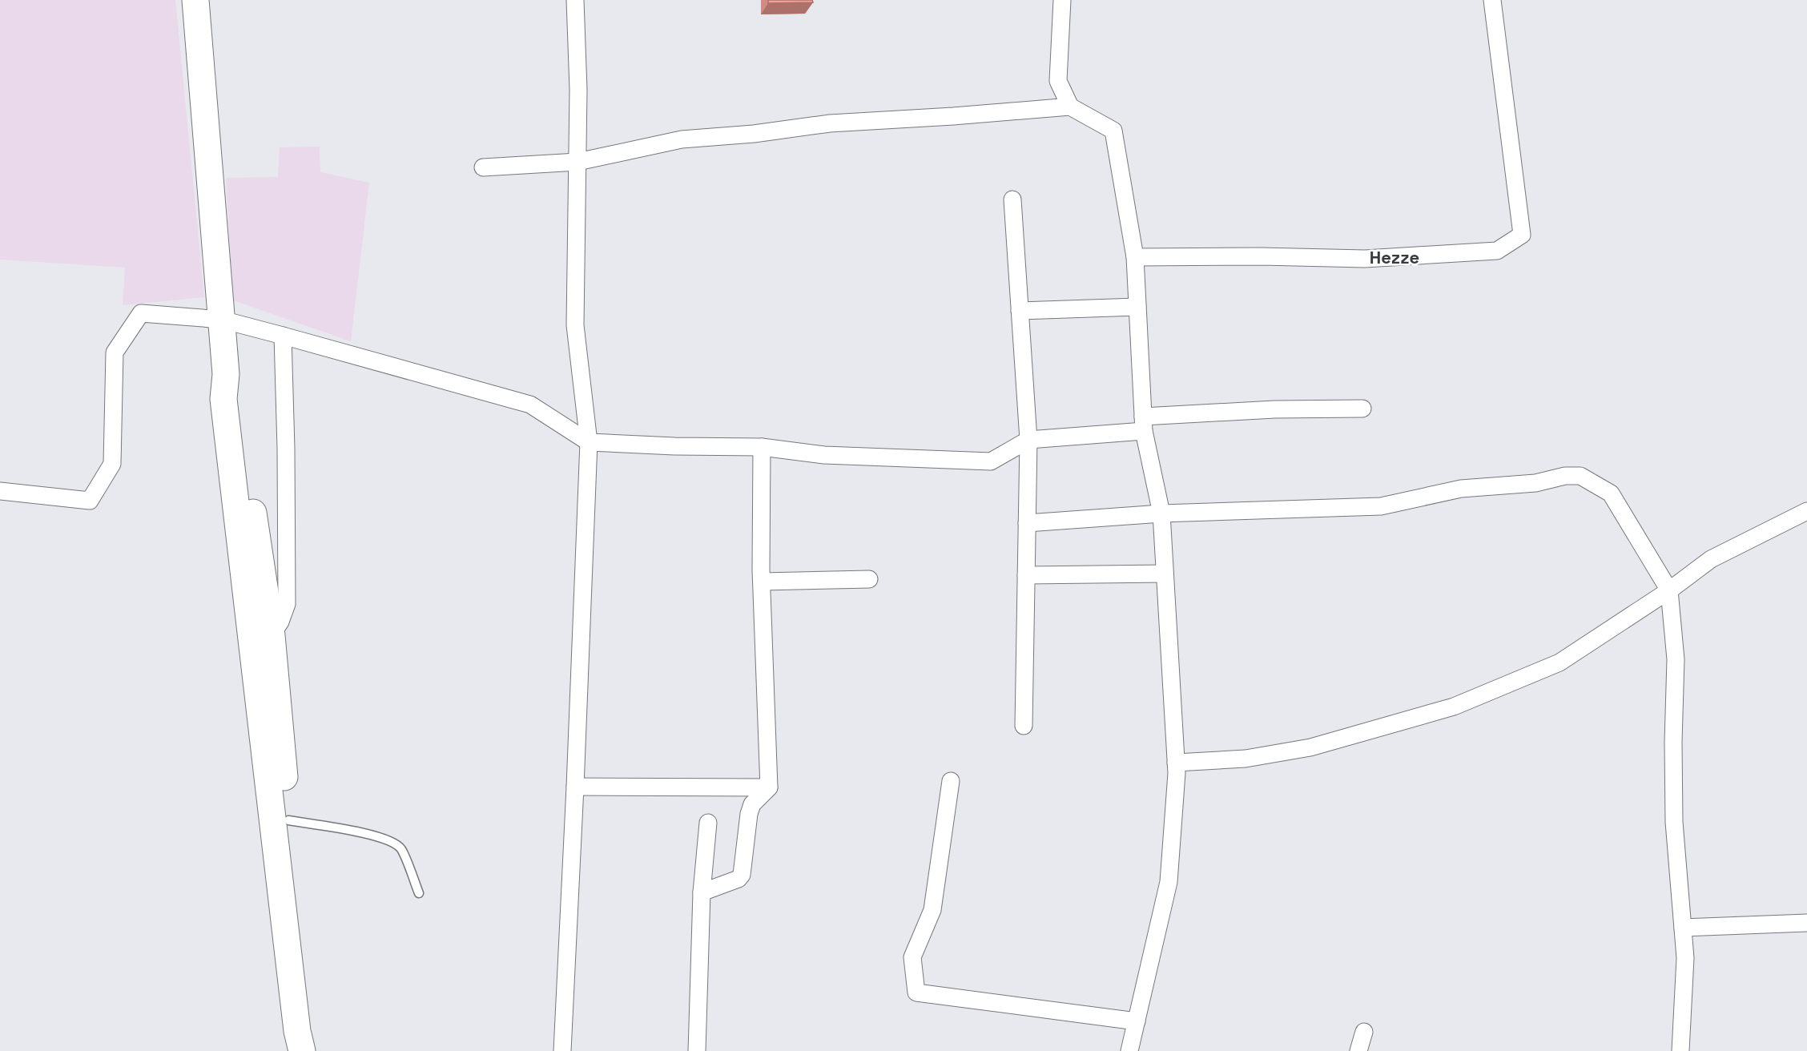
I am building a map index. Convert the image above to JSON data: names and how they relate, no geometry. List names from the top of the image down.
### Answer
{
  "districts": ["Hezze"]
}
